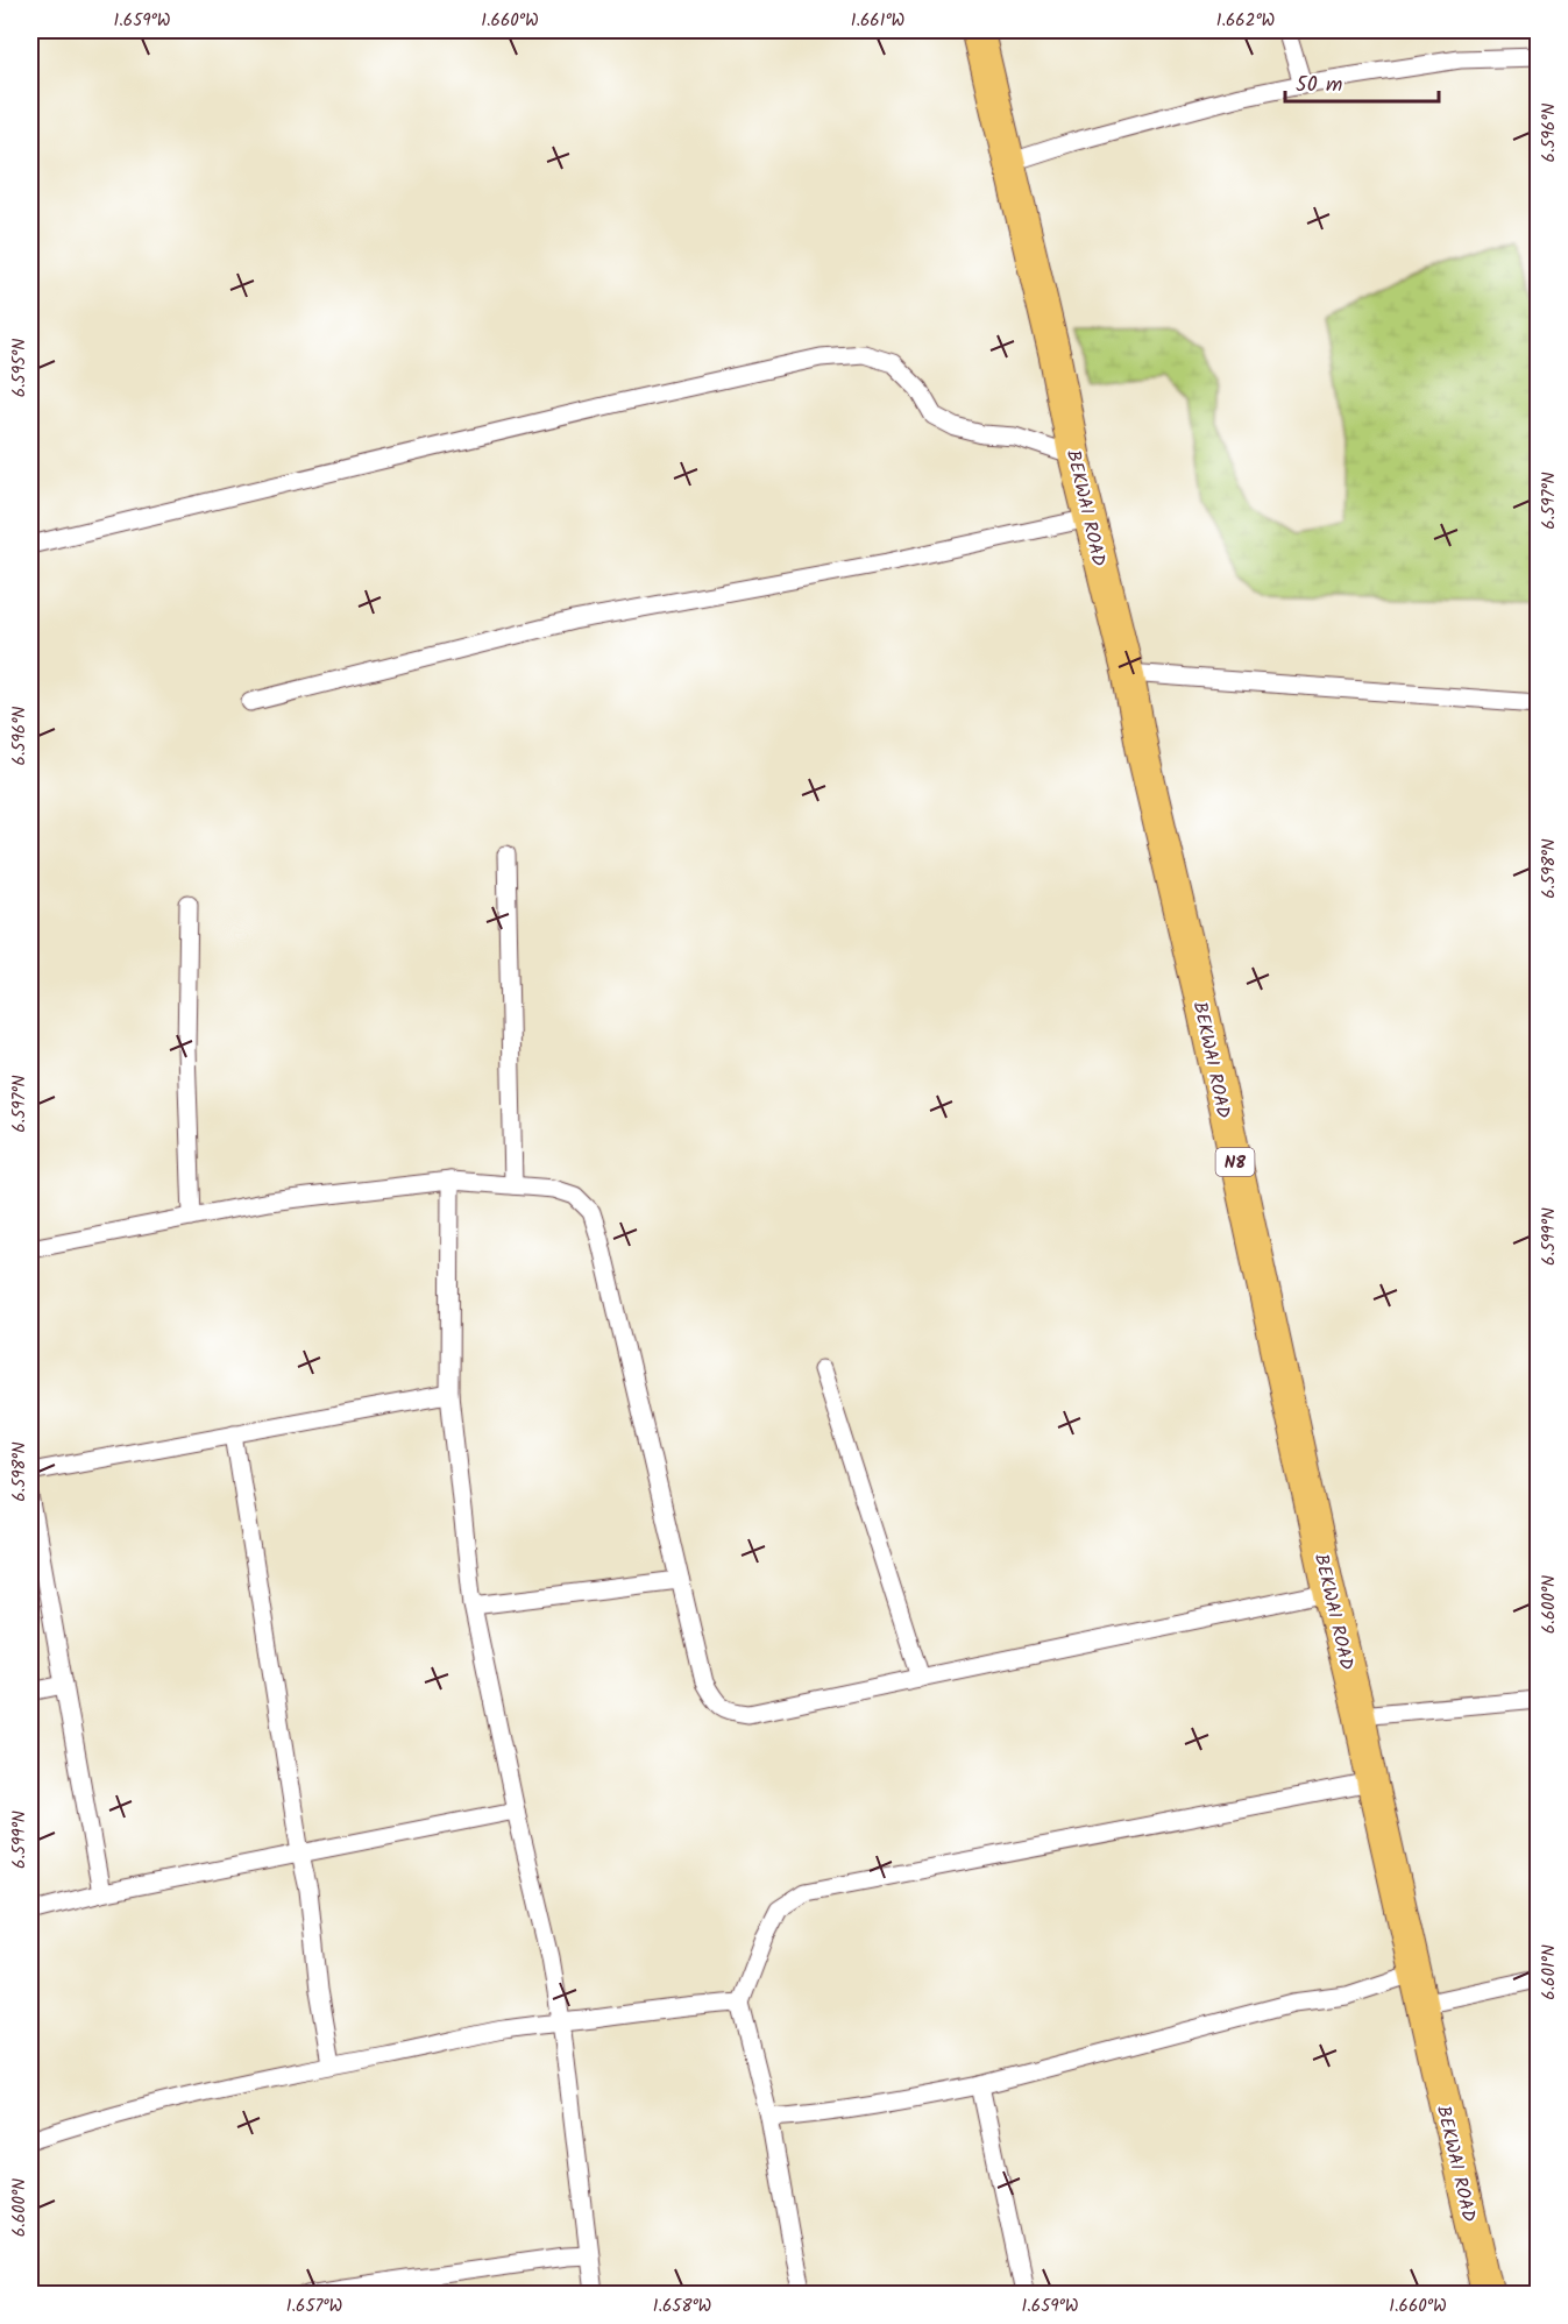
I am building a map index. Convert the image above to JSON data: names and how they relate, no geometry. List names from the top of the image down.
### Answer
{
  "streets": {
    "highway": ["BEKWAI ROAD", "N8"]
  },
  "scale_bar": "50 m",
  "coordinates": [
    "1.659°W",
    "1.660°W",
    "1.661°W",
    "1.662°W",
    "6.596°N",
    "6.595°N",
    "6.597°N",
    "6.598°N",
    "6.599°N",
    "6.600°N",
    "6.601°N",
    "1.657°W",
    "1.658°W"
  ]
}
